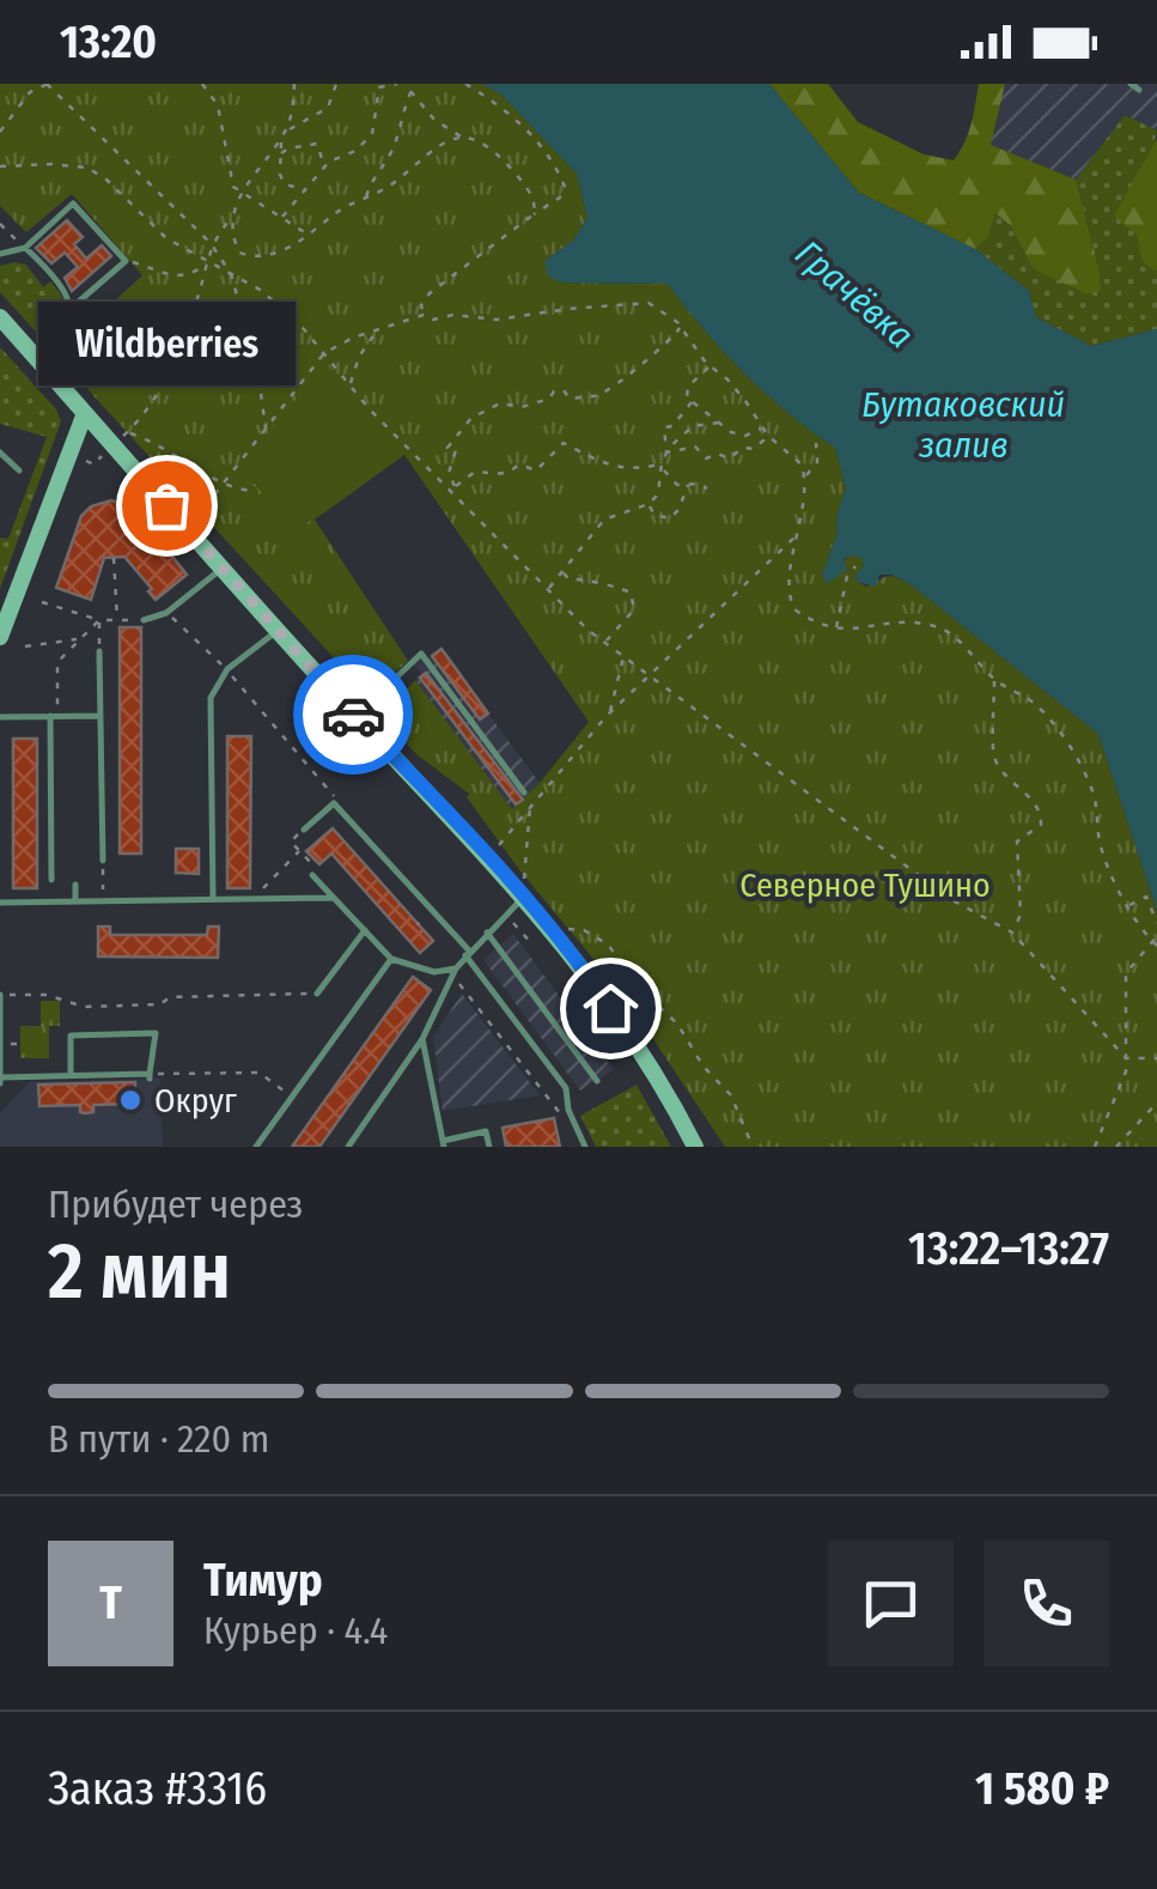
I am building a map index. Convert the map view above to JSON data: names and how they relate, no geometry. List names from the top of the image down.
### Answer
{
  "water": ["Грачёвка", "Бутаковский залив"],
  "parks": ["Северное Тушино"],
  "places": ["Wildberries", "Округ"],
  "page": {
    "status": "13:20",
    "bubble": "Wildberries",
    "heading": ["2 мин", "Прибудет через", "13:22–13:27"],
    "panel": [
      "Тимур",
      "Курьер · 4.4",
      "Заказ #3316",
      "1 580 ₽"
    ],
    "bar": "В пути · 220 m",
    "round": "Т"
  }
}
